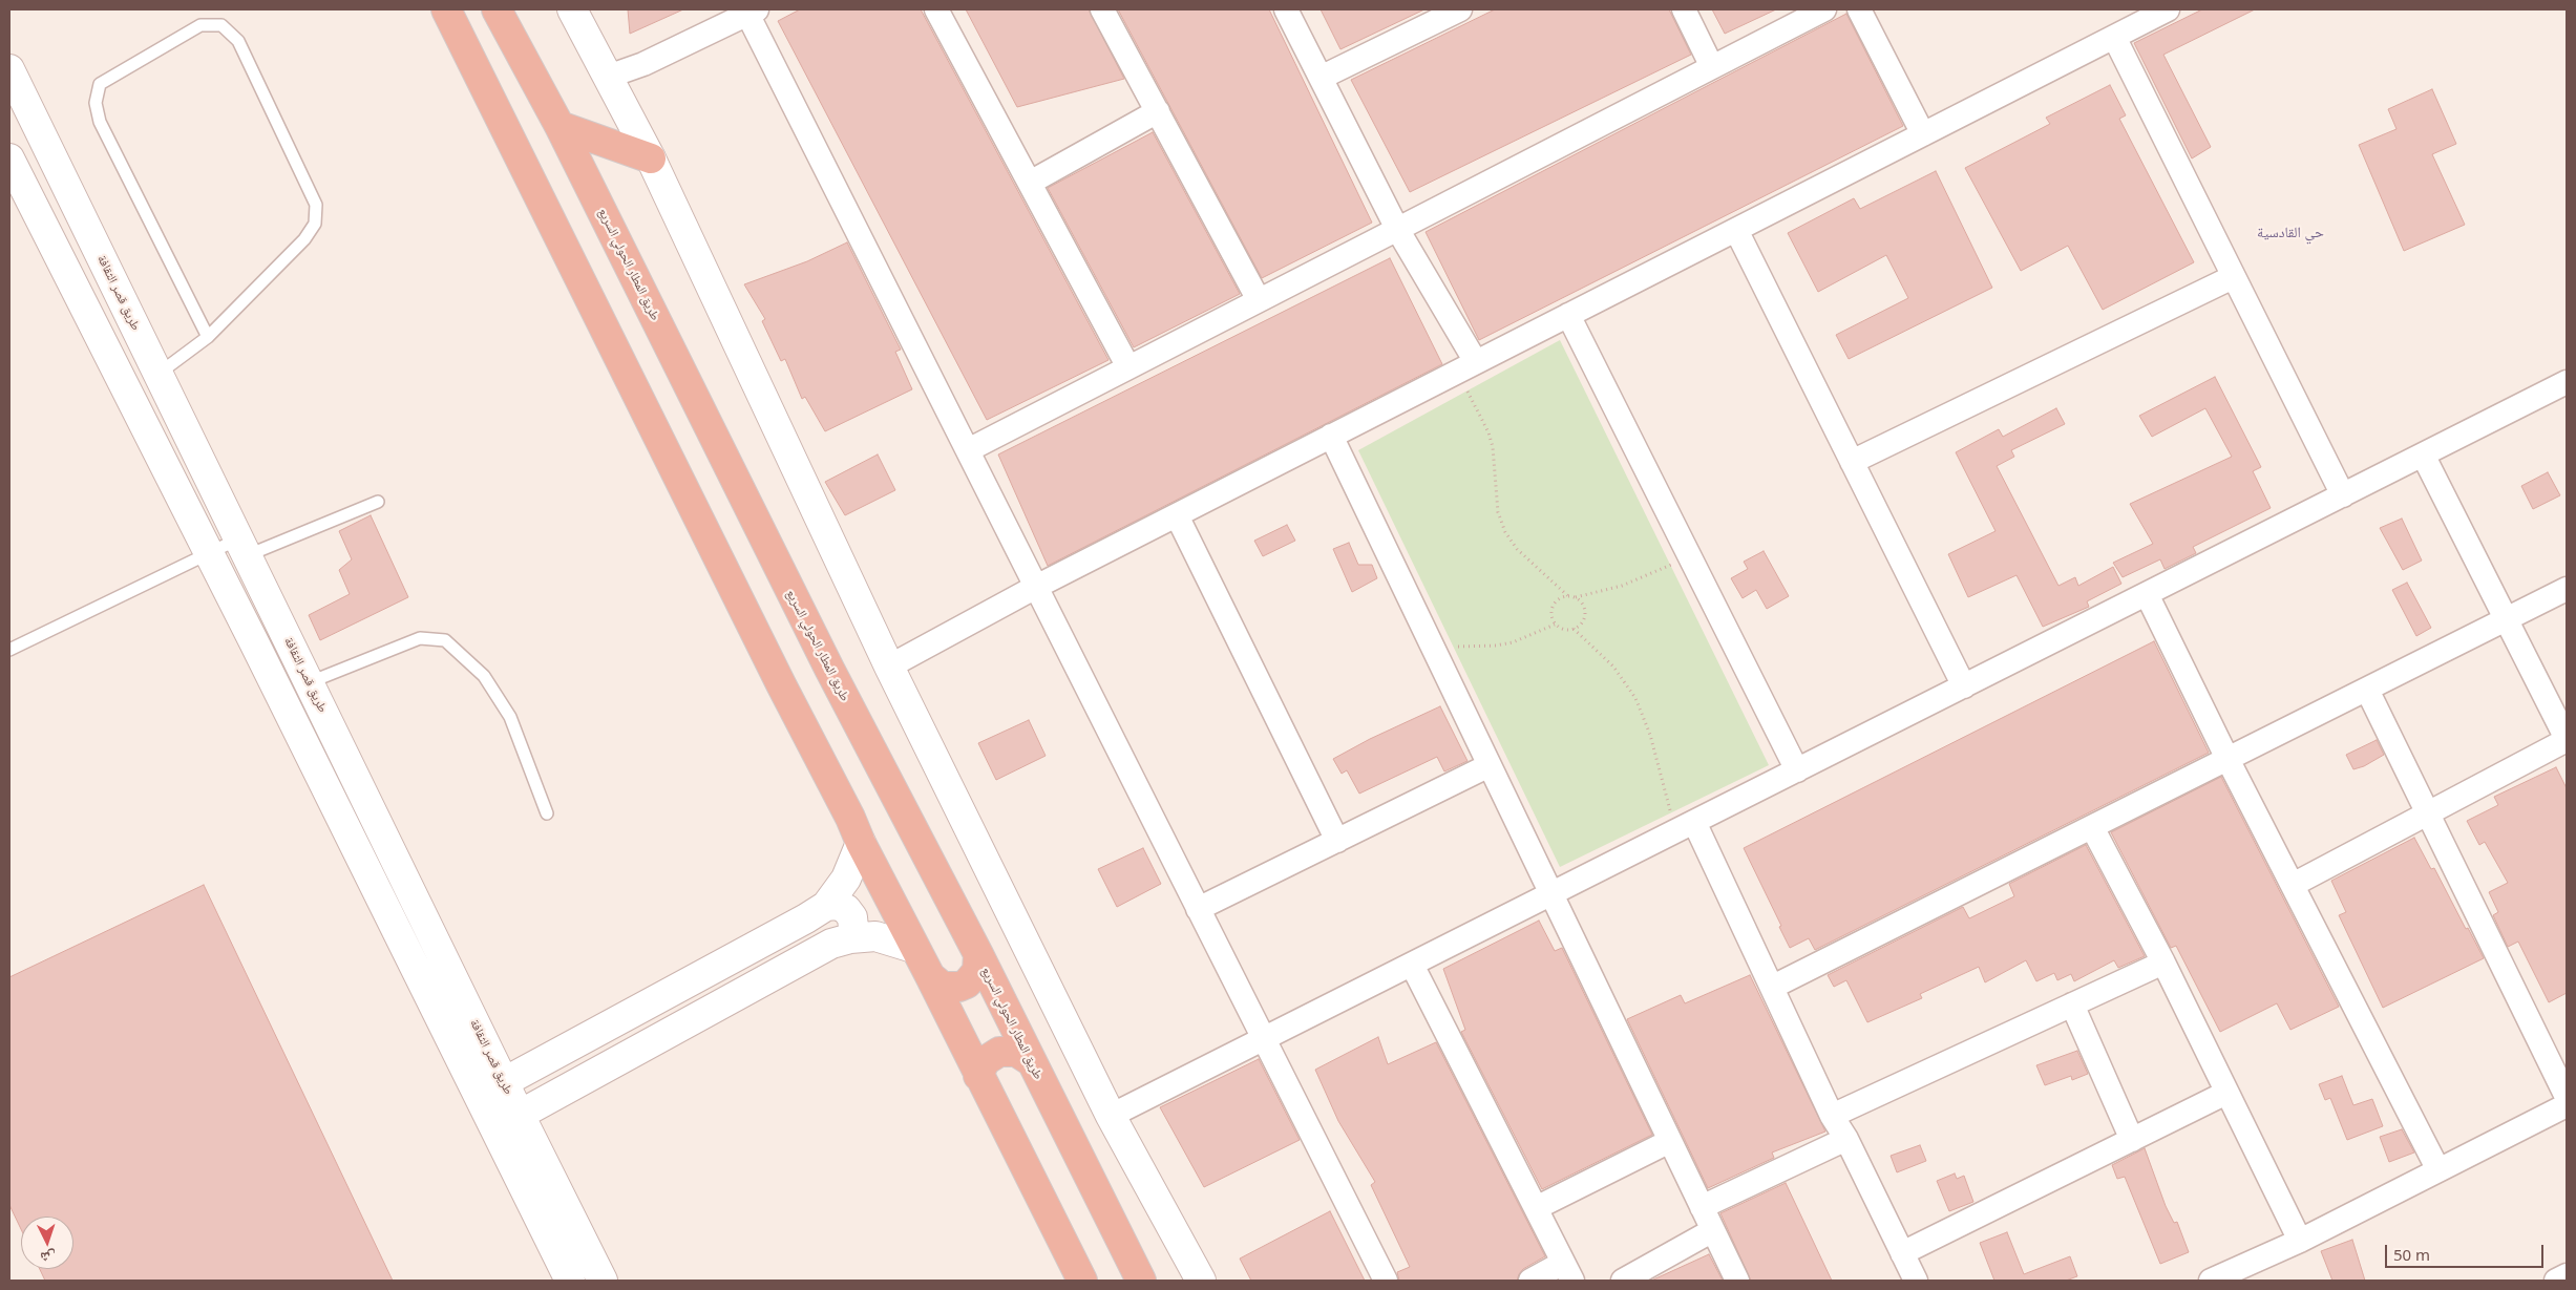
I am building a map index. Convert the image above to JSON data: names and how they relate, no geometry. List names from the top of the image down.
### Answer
{
  "streets": {
    "highway": ["طريق المطار الحولي السريع"],
    "street": ["طريق قصر الثقافة"]
  },
  "districts": ["حي القادسية"],
  "scale_bar": "50 m",
  "north": "bottom"
}
